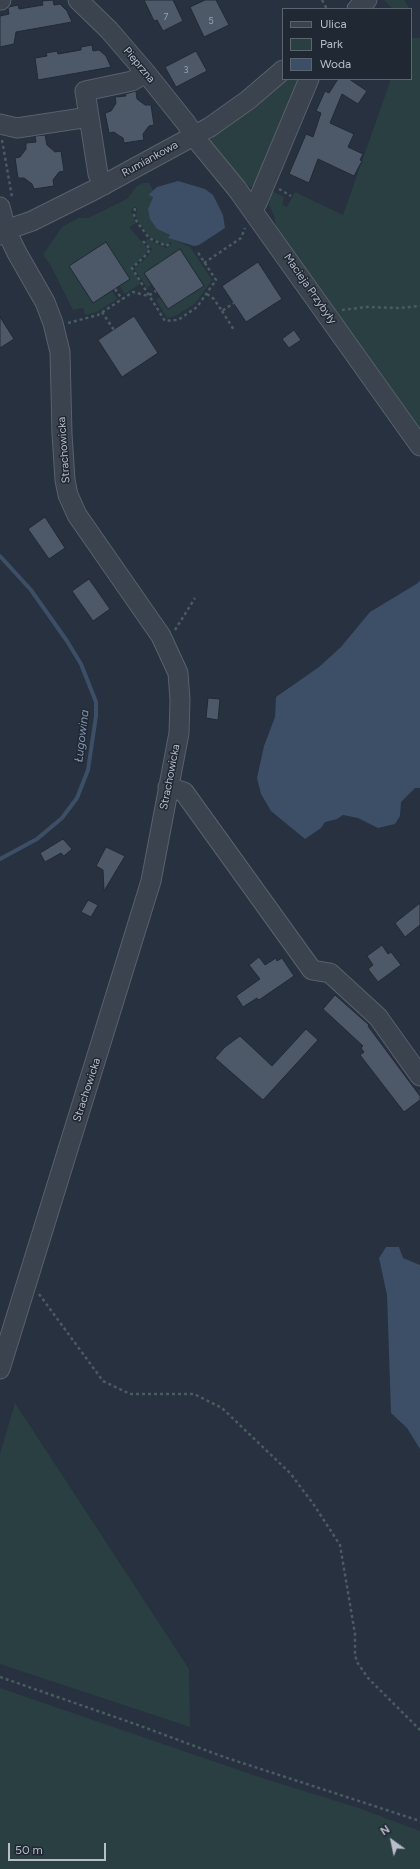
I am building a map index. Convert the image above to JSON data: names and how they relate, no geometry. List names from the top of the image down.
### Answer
{
  "streets": {
    "street": [
      "Pieprzna",
      "Rumiankowa",
      "Macieja Przybyły",
      "Strachowicka"
    ]
  },
  "crossings": [
    ["Pieprzna", "Rumiankowa"],
    ["Pieprzna", "Macieja Przybyły"],
    ["Rumiankowa", "Macieja Przybyły"],
    ["Rumiankowa", "Strachowicka"]
  ],
  "water": ["Ługowina"],
  "house_numbers": ["7", "5", "3"],
  "legend": ["Ulica", "Park", "Woda"],
  "scale_bar": "50 m",
  "north": "top left"
}
